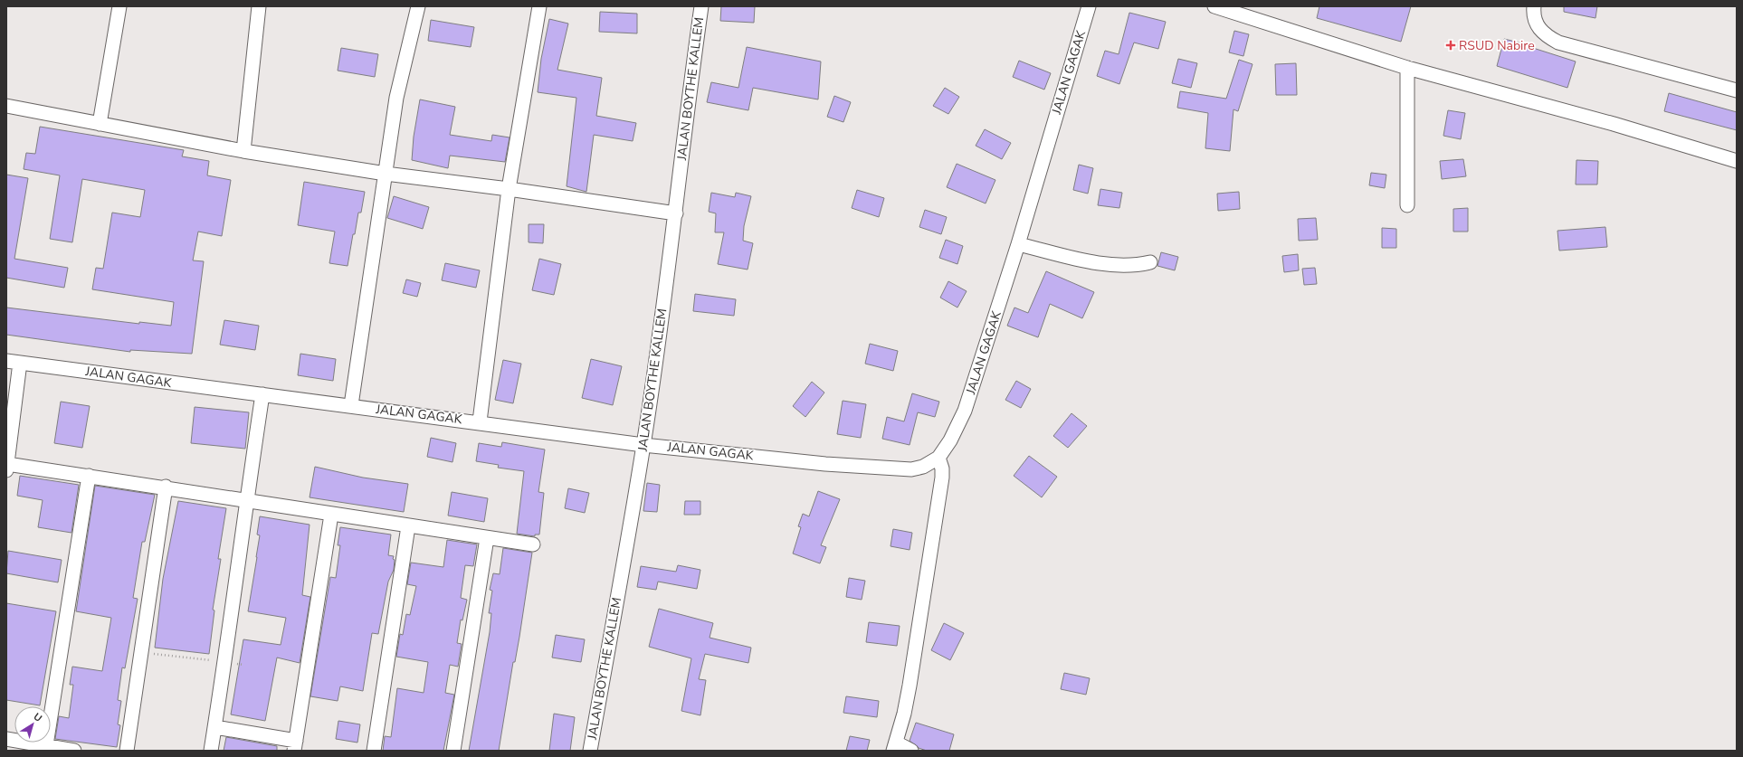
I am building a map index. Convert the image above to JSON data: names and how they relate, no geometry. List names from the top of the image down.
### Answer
{
  "streets": {
    "street": ["JALAN GAGAK", "JALAN BOYTHE KALLEM"]
  },
  "crossings": [
    ["JALAN GAGAK", "JALAN BOYTHE KALLEM"]
  ],
  "places": {
    "health": ["RSUD Nabire"]
  },
  "north": "top right"
}
